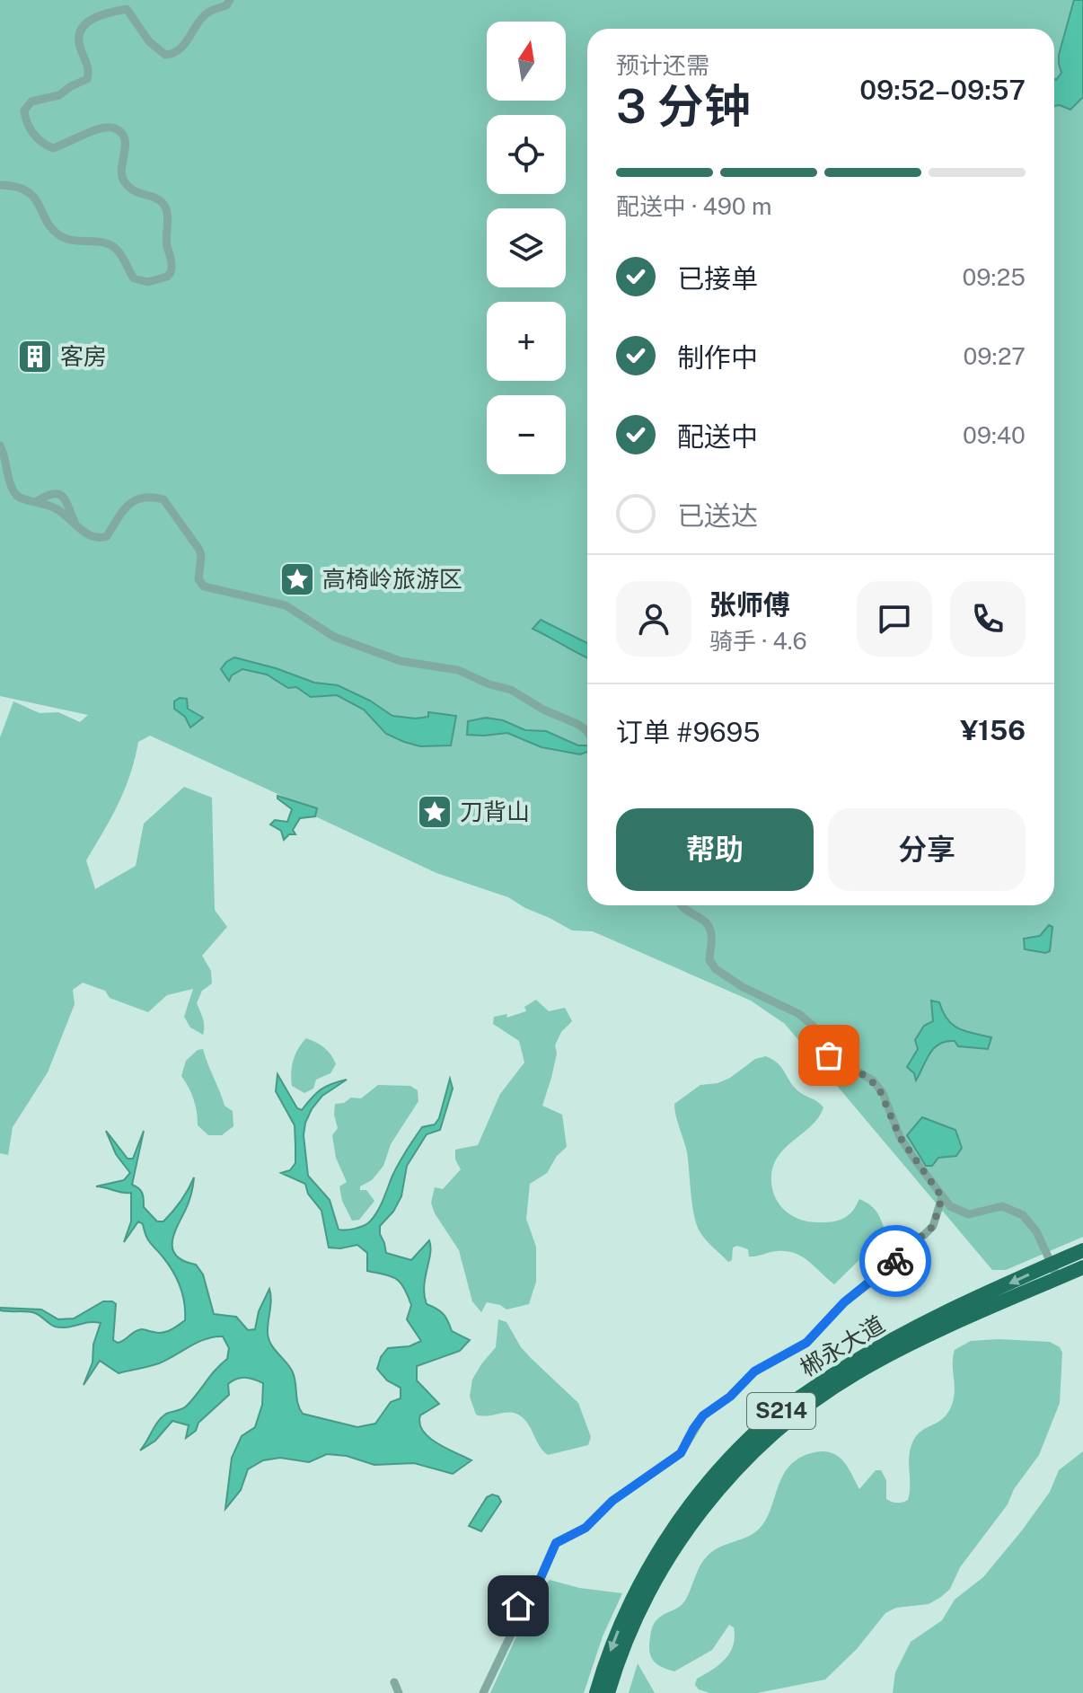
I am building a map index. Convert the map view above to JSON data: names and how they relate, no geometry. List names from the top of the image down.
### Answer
{
  "streets": {
    "highway": ["郴永大道", "S214"]
  },
  "places": {
    "building": ["客房"],
    "place": ["高椅岭旅游区", "刀背山"]
  },
  "north": "top",
  "page": {
    "map_buttons": ["+", "−"],
    "heading": ["3 分钟", "预计还需", "09:52–09:57"],
    "panel": [
      "张师傅",
      "骑手 · 4.6",
      "订单 #9695",
      "¥156"
    ],
    "bar": "配送中 · 490 m",
    "list": [
      ["已接单", "09:25"],
      ["制作中", "09:27"],
      ["配送中", "09:40"],
      "已送达"
    ],
    "buttons": ["帮助", "分享"]
  }
}
